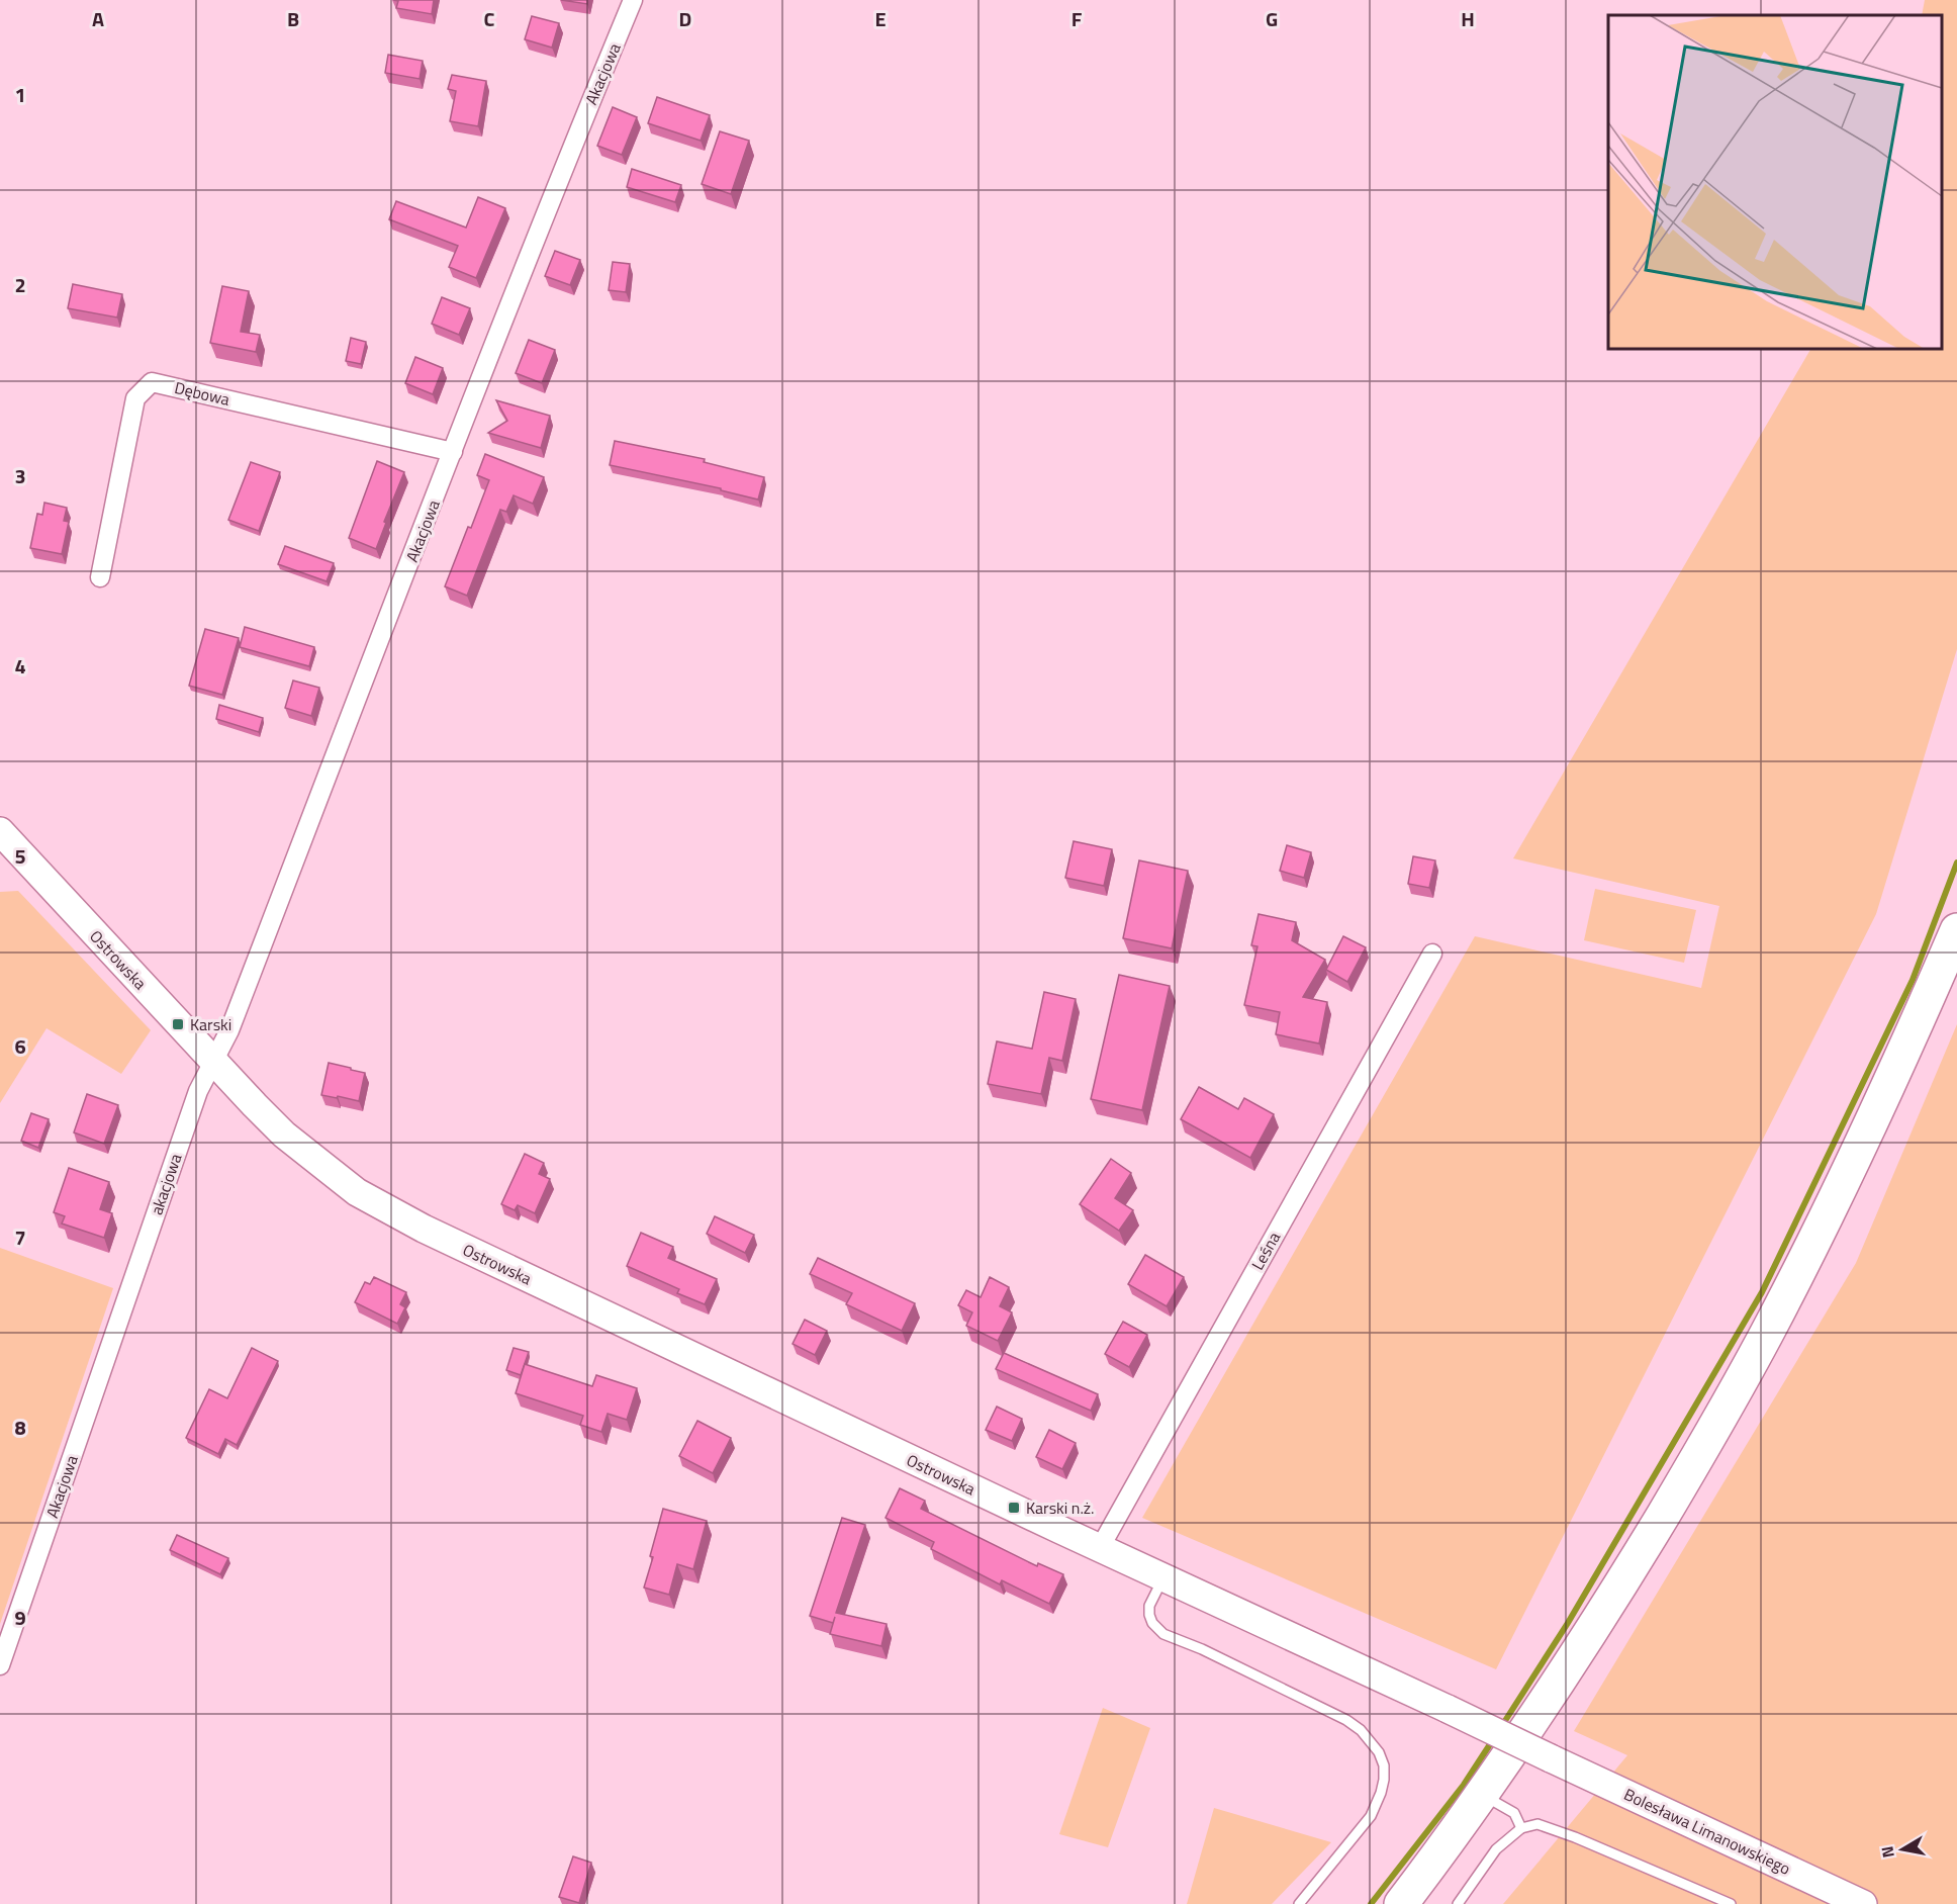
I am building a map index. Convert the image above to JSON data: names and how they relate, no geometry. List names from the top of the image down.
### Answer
{
  "streets": {
    "street": [
      "Akacjowa",
      "Dębowa",
      "Ostrowska",
      "akacjowa",
      "Leśna",
      "Bolesława Limanowskiego"
    ]
  },
  "crossings": [
    ["Akacjowa", "Dębowa"],
    ["Akacjowa", "Ostrowska"],
    ["Akacjowa", "akacjowa"],
    ["Ostrowska", "akacjowa"],
    ["Ostrowska", "Leśna"],
    ["Ostrowska", "Bolesława Limanowskiego"]
  ],
  "places": {
    "transit": ["Karski", "Karski n.ż."]
  },
  "north": "left",
  "grid": {
    "columns": [
      "A",
      "B",
      "C",
      "D",
      "E",
      "F",
      "G",
      "H"
    ],
    "rows": [
      "1",
      "2",
      "3",
      "4",
      "5",
      "6",
      "7",
      "8",
      "9"
    ]
  }
}
